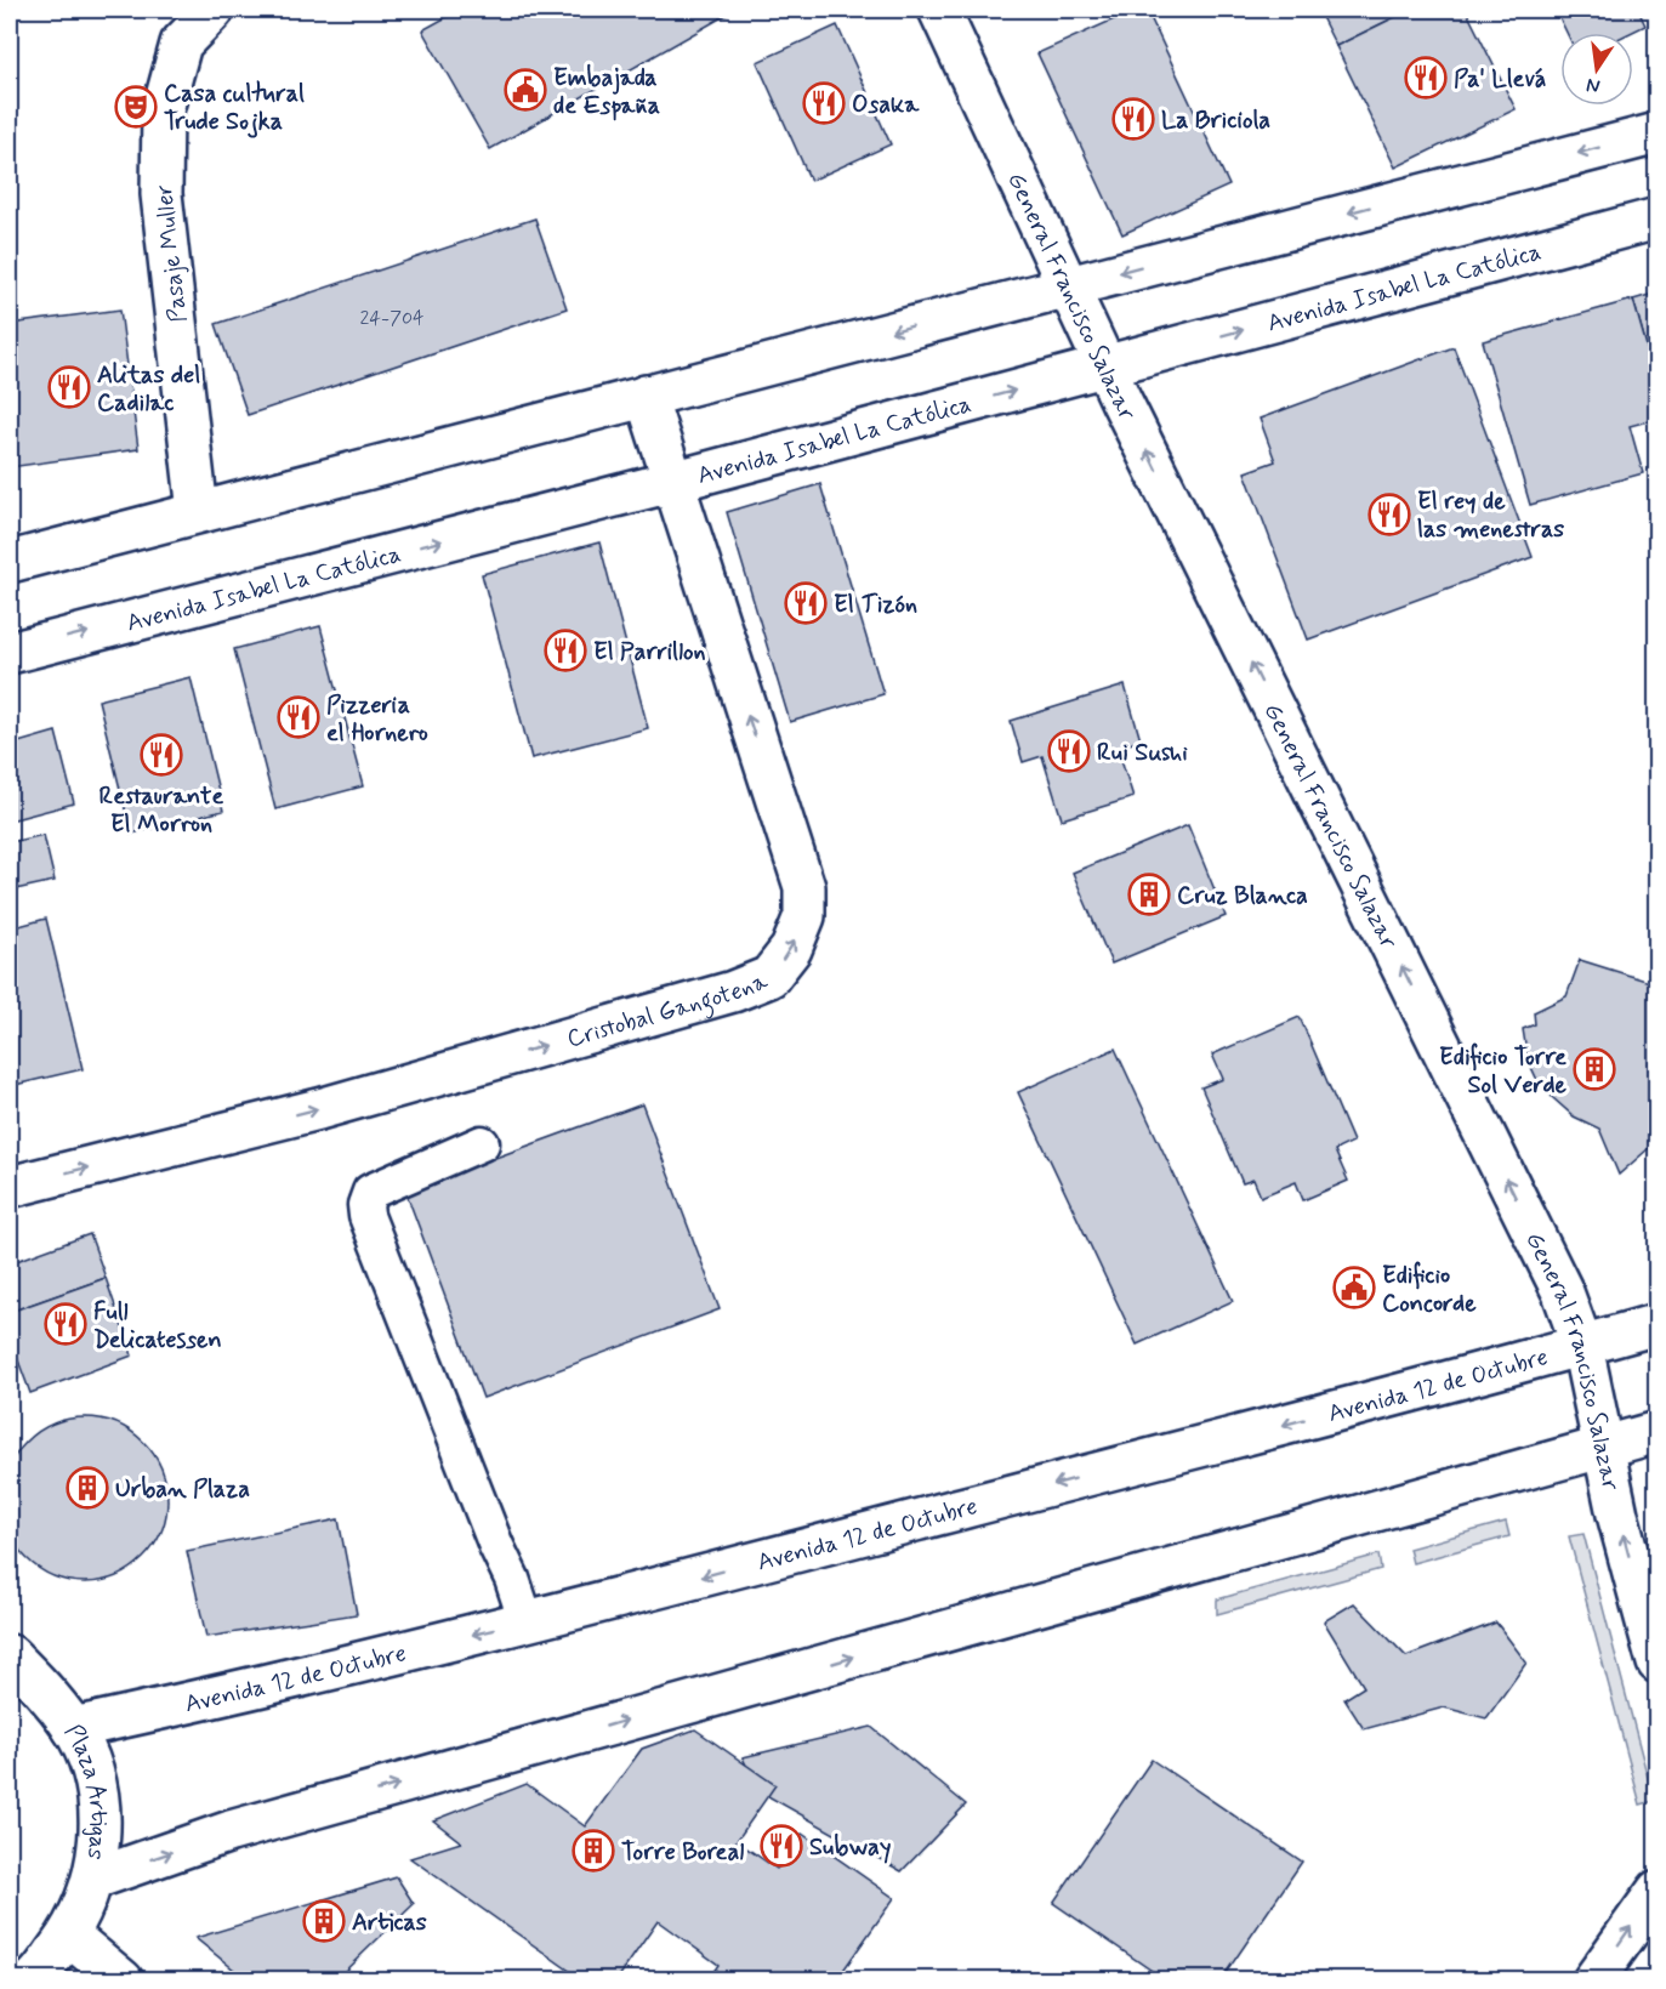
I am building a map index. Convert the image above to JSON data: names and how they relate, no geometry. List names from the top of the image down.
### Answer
{
  "streets": {
    "street": [
      "Pasaje Muller",
      "Avenida Isabel La Católica",
      "General Francisco Salazar",
      "Cristobal Gangotena",
      "Avenida 12 de Octubre",
      "Plaza Artigas"
    ]
  },
  "crossings": [
    ["Avenida Isabel La Católica", "General Francisco Salazar"],
    ["Avenida Isabel La Católica", "Cristobal Gangotena"],
    ["General Francisco Salazar", "Avenida 12 de Octubre"],
    ["Avenida 12 de Octubre", "Plaza Artigas"]
  ],
  "one_way": ["General Francisco Salazar"],
  "places": {
    "restaurant": [
      "Pa' Llevá",
      "Osaka",
      "La Briciola",
      "Alitas del Cadilac",
      "El rey de las menestras",
      "El Tizón",
      "El Parrillon",
      "Pizzeria el Hornero",
      "Rui Sushi",
      "Restaurante El Morron",
      "Full Delicatessen",
      "Subway"
    ],
    "public building": ["Embajada de España", "Edificio Concorde"],
    "theatre": ["Casa cultural Trude Sojka"],
    "building": [
      "Cruz Blanca",
      "Edificio Torre Sol Verde",
      "Urban Plaza",
      "Torre Boreal",
      "Articas"
    ]
  },
  "house_numbers": ["24-704"],
  "north": "bottom"
}
